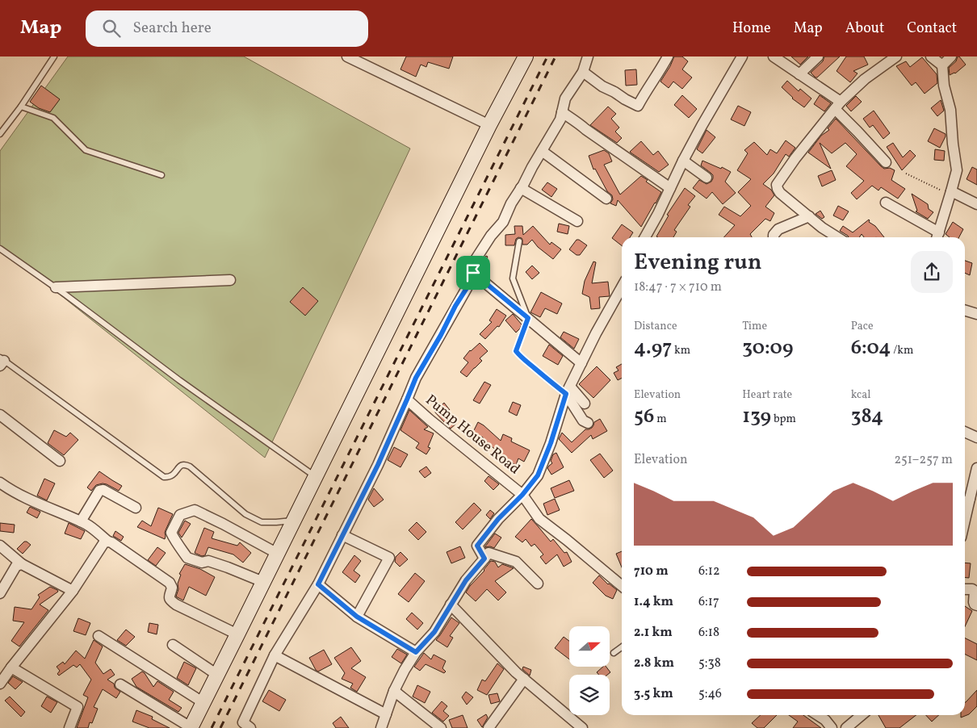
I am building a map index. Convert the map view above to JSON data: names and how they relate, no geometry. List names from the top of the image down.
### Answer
{
  "streets": {
    "street": ["Pump House Road"]
  },
  "north": "right",
  "page": {
    "header": "Map",
    "search": "Search here",
    "nav": [
      "Home",
      "Map",
      "About",
      "Contact"
    ],
    "heading": ["Evening run", "18:47 · 7 × 710 m"],
    "stats": [
      ["Distance", "4.97 km"],
      ["Time", "30:09"],
      ["Pace", "6:04 /km"],
      ["Elevation", "56 m"],
      ["Heart rate", "139 bpm"],
      ["kcal", "384"]
    ],
    "chart": ["Elevation", "251–257 m"],
    "list": [
      {
        "name": "710 m",
        "note": "6:12"
      },
      {
        "name": "1.4 km",
        "note": "6:17"
      },
      {
        "name": "2.1 km",
        "note": "6:18"
      },
      {
        "name": "2.8 km",
        "note": "5:38"
      },
      {
        "name": "3.5 km",
        "note": "5:46"
      }
    ]
  }
}
